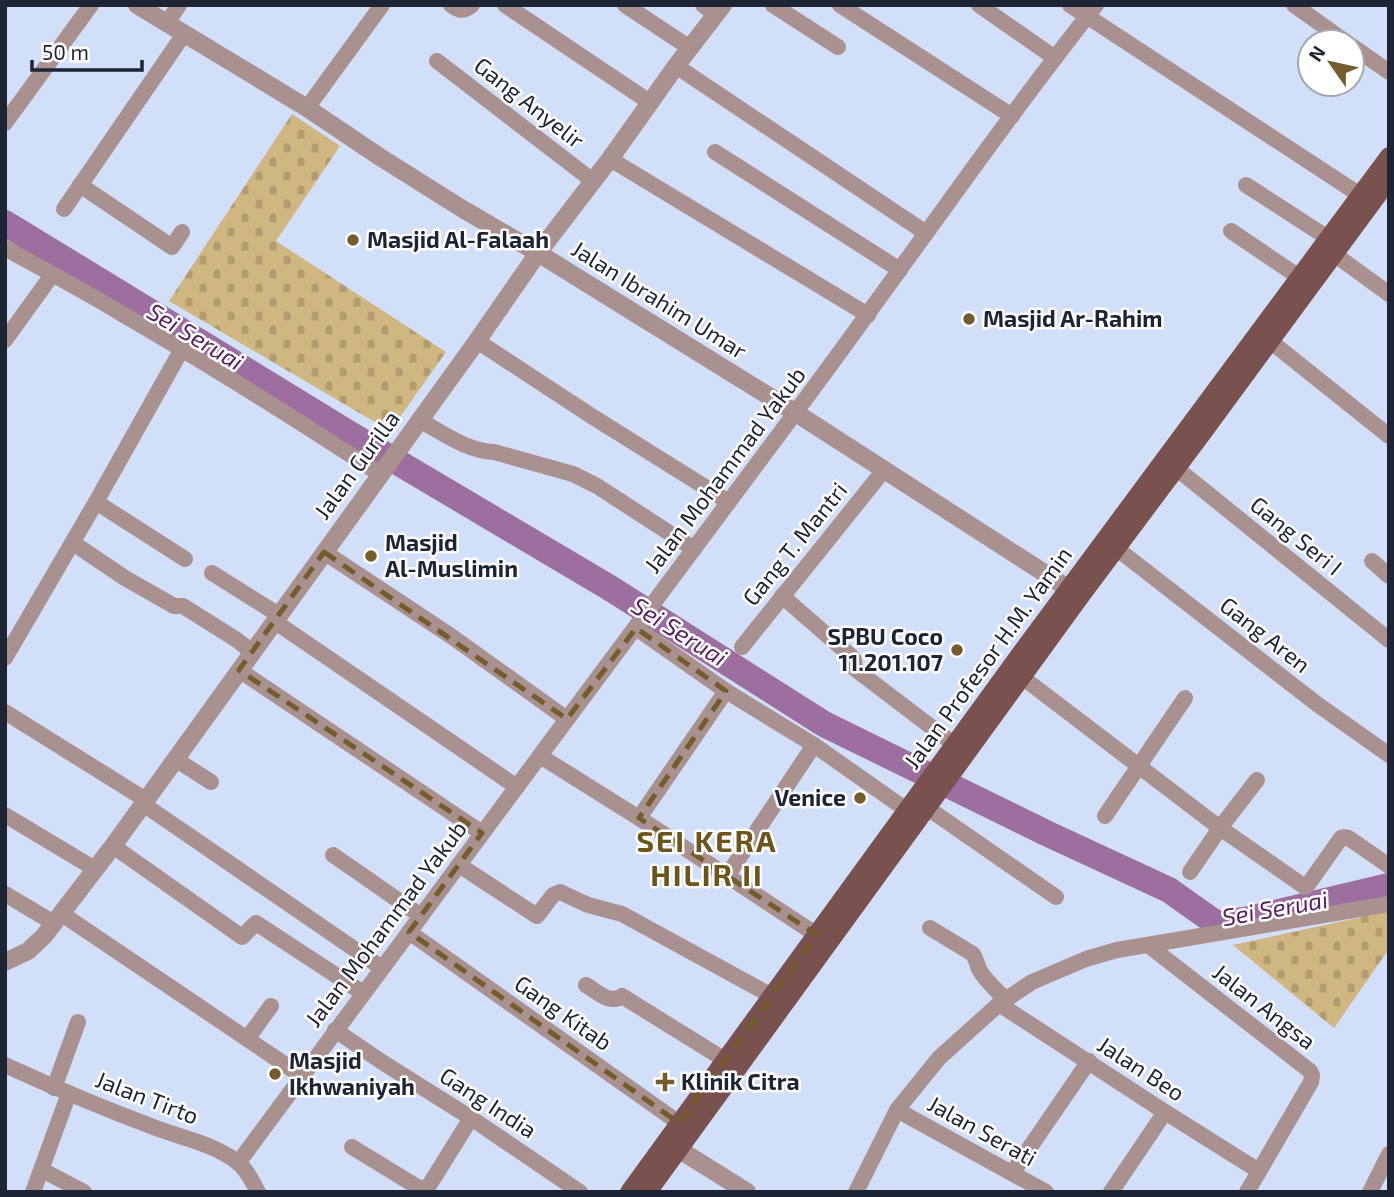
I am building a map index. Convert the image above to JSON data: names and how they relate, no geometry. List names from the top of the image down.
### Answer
{
  "streets": {
    "main road": ["Jalan Profesor H.M. Yamin"],
    "street": [
      "Gang Anyelir",
      "Jalan Ibrahim Umar",
      "Jalan Gurilla",
      "Jalan Mohammad Yakub",
      "Gang Seri I",
      "Gang T. Mantri",
      "Gang Aren",
      "Jalan Angsa",
      "Gang Kitab",
      "Jalan Beo",
      "Jalan Tirto",
      "Gang India",
      "Jalan Serati"
    ]
  },
  "crossings": [
    ["Gang Anyelir", "Jalan Gurilla"],
    ["Jalan Ibrahim Umar", "Jalan Gurilla"],
    ["Jalan Ibrahim Umar", "Jalan Mohammad Yakub"],
    ["Jalan Ibrahim Umar", "Gang T. Mantri"],
    ["Jalan Ibrahim Umar", "Jalan Profesor H.M. Yamin"],
    ["Jalan Mohammad Yakub", "Gang Kitab"],
    ["Jalan Mohammad Yakub", "Jalan Tirto"],
    ["Jalan Mohammad Yakub", "Gang India"],
    ["Gang Seri I", "Jalan Profesor H.M. Yamin"],
    ["Gang Aren", "Jalan Profesor H.M. Yamin"],
    ["Jalan Profesor H.M. Yamin", "Gang Kitab"],
    ["Jalan Angsa", "Jalan Beo"]
  ],
  "districts": ["SEI KERA HILIR II"],
  "water": ["Sei Seruai"],
  "places": {
    "other": [
      "Masjid Al-Falaah",
      "Masjid Ar-Rahim",
      "Masjid Al-Muslimin",
      "SPBU Coco 11.201.107",
      "Venice",
      "Masjid Ikhwaniyah"
    ],
    "health": ["Klinik Citra"]
  },
  "scale_bar": "50 m",
  "north": "top left"
}
